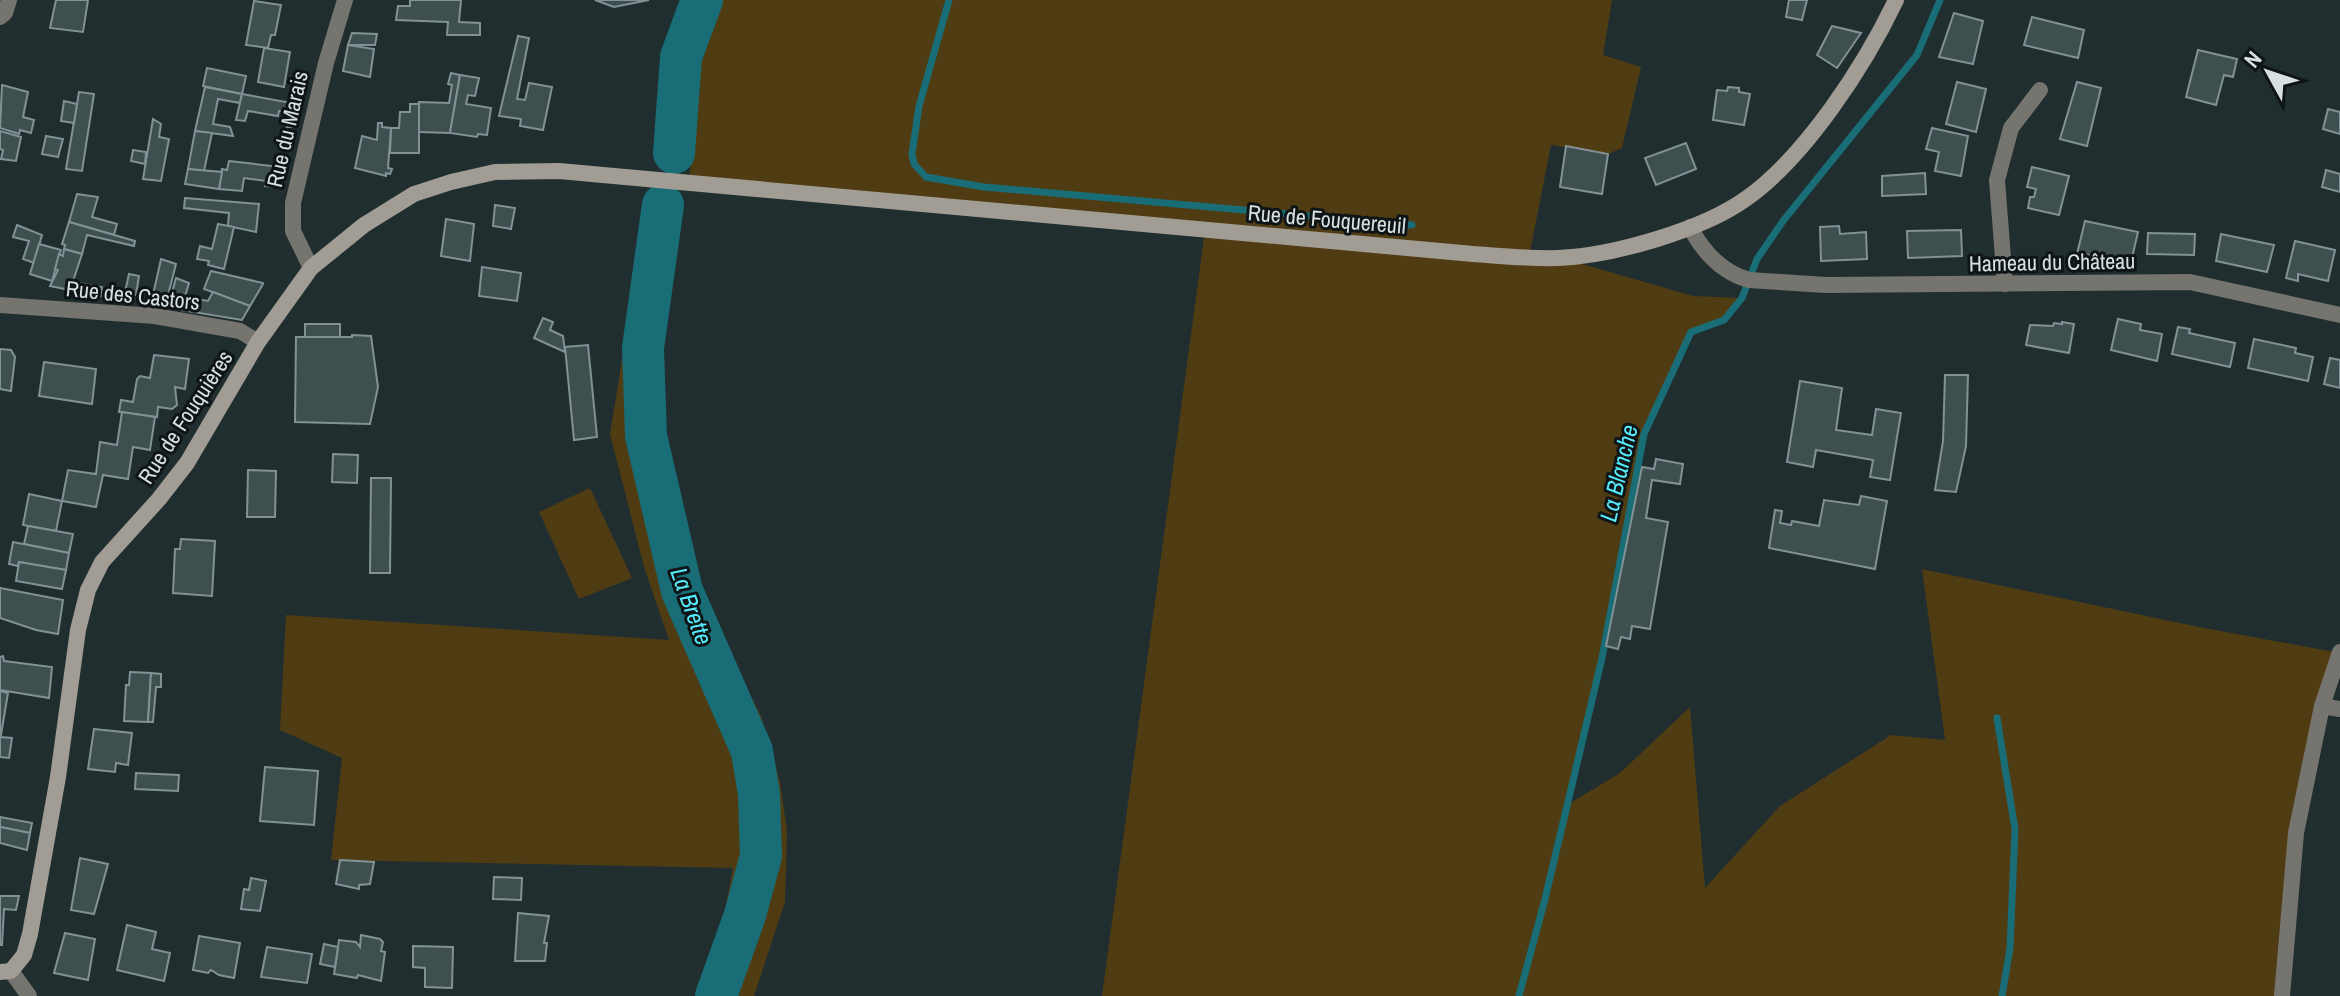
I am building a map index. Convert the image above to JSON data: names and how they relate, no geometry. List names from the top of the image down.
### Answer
{
  "streets": {
    "street": [
      "Rue du Marais",
      "Rue de Fouquereuil",
      "Hameau du Château",
      "Rue des Castors",
      "Rue de Fouquières"
    ]
  },
  "crossings": [
    ["Rue du Marais", "Rue de Fouquières"],
    ["Rue de Fouquereuil", "Hameau du Château"],
    ["Rue de Fouquereuil", "Rue de Fouquières"],
    ["Rue des Castors", "Rue de Fouquières"]
  ],
  "water": ["La Blanche", "La Brette"],
  "north": "top left"
}
